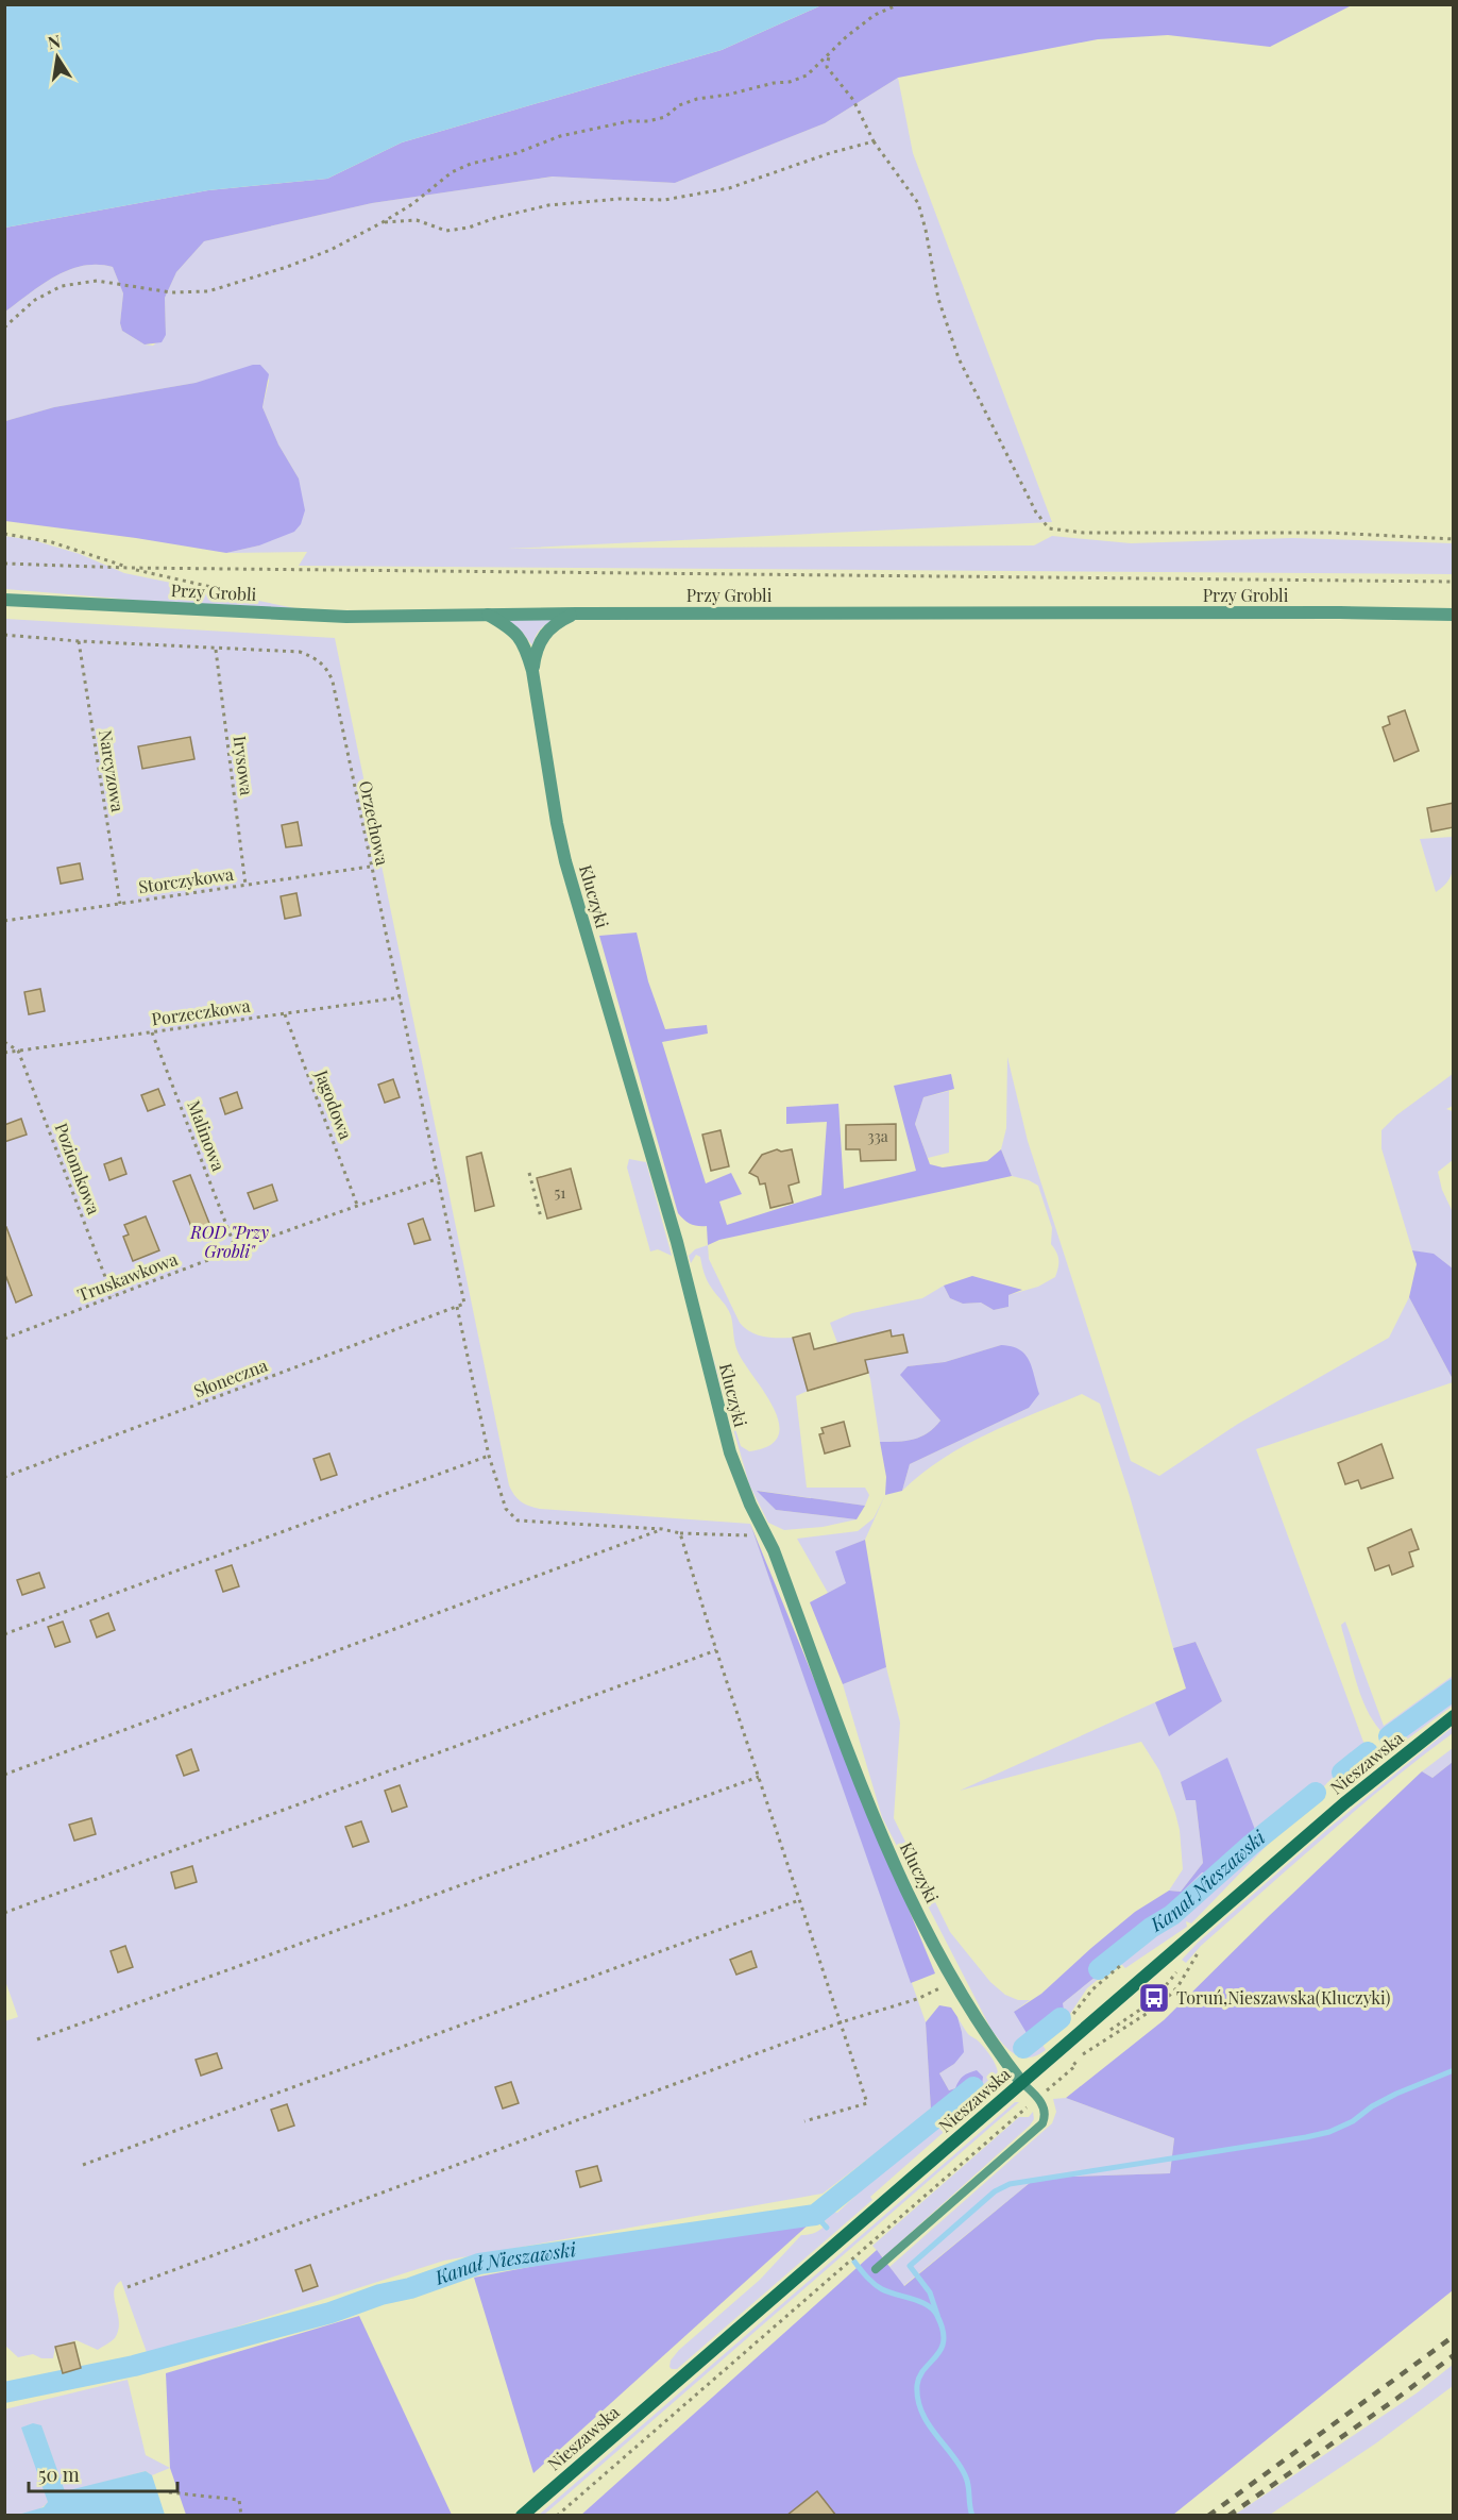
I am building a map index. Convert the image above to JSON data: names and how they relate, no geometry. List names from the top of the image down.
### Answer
{
  "streets": {
    "main road": ["Nieszawska"],
    "street": ["Przy Grobli", "Kluczyki"],
    "path": [
      "Irysowa",
      "Narcyzowa",
      "Orzechowa",
      "Storczykowa",
      "Porzeczkowa",
      "Jagodowa",
      "Malinowa",
      "Poziomkowa",
      "Truskawkowa",
      "Słoneczna"
    ]
  },
  "crossings": [
    ["Przy Grobli", "Kluczyki"],
    ["Irysowa", "Orzechowa"],
    ["Irysowa", "Storczykowa"],
    ["Narcyzowa", "Orzechowa"],
    ["Narcyzowa", "Storczykowa"],
    ["Orzechowa", "Storczykowa"],
    ["Orzechowa", "Porzeczkowa"],
    ["Orzechowa", "Truskawkowa"],
    ["Orzechowa", "Słoneczna"],
    ["Kluczyki", "Nieszawska"],
    ["Porzeczkowa", "Jagodowa"],
    ["Porzeczkowa", "Malinowa"],
    ["Porzeczkowa", "Poziomkowa"],
    ["Jagodowa", "Truskawkowa"],
    ["Malinowa", "Truskawkowa"],
    ["Poziomkowa", "Truskawkowa"]
  ],
  "water": ["Kanał Nieszawski"],
  "parks": ["ROD \"Przy Grobli\""],
  "places": {
    "bus stop": ["Toruń,Nieszawska(Kluczyki)"]
  },
  "house_numbers": ["33a", "51"],
  "scale_bar": "50 m",
  "north": "top"
}
